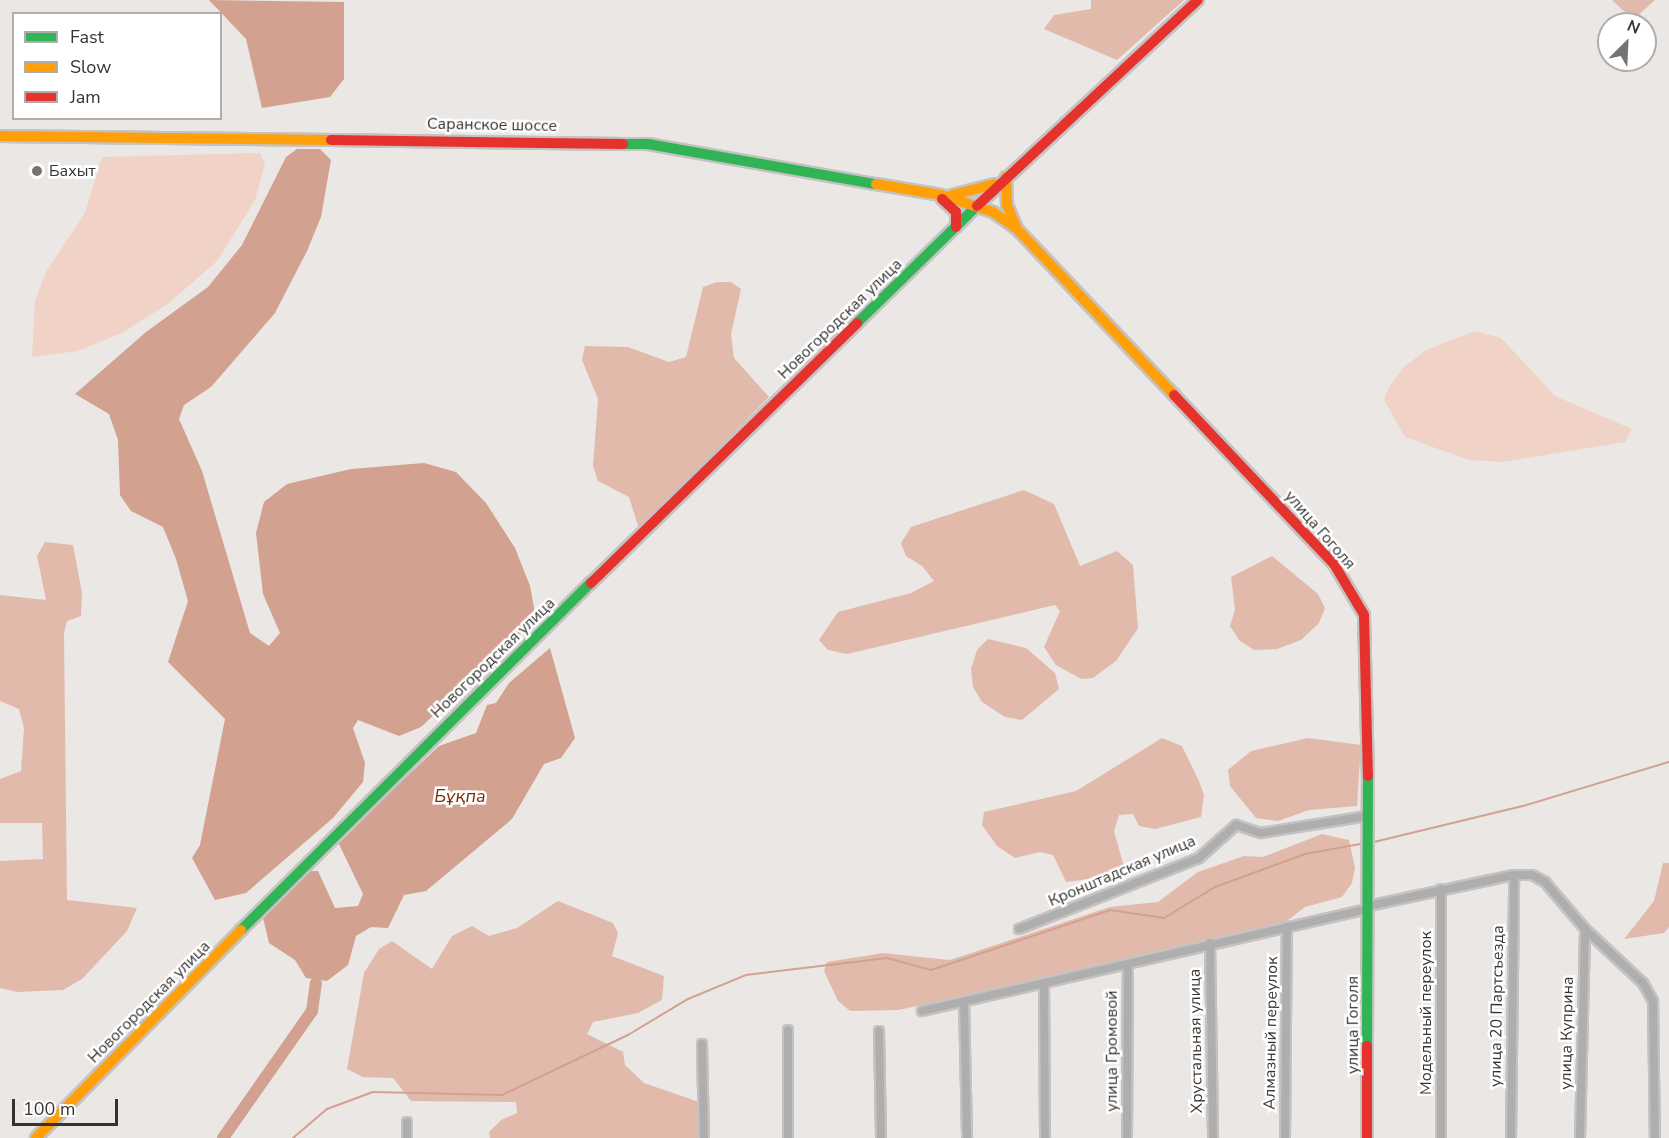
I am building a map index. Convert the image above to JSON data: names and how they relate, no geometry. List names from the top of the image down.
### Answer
{
  "streets": {
    "main road": ["Саранское шоссе", "Новогородская улица", "улица Гоголя"],
    "street": [
      "Кронштадская улица",
      "улица 20 Партсъезда",
      "Модельный переулок",
      "Алмазный переулок",
      "улица Куприна",
      "Хрустальная улица",
      "улица Громовой"
    ]
  },
  "crossings": [
    ["Саранское шоссе", "Новогородская улица"],
    ["Саранское шоссе", "улица Гоголя"],
    ["Новогородская улица", "улица Гоголя"],
    ["улица Гоголя", "Кронштадская улица"]
  ],
  "water": ["Бұқпа"],
  "places": ["Бахыт"],
  "legend": ["Fast", "Slow", "Jam"],
  "scale_bar": "100 m",
  "north": "top right"
}
